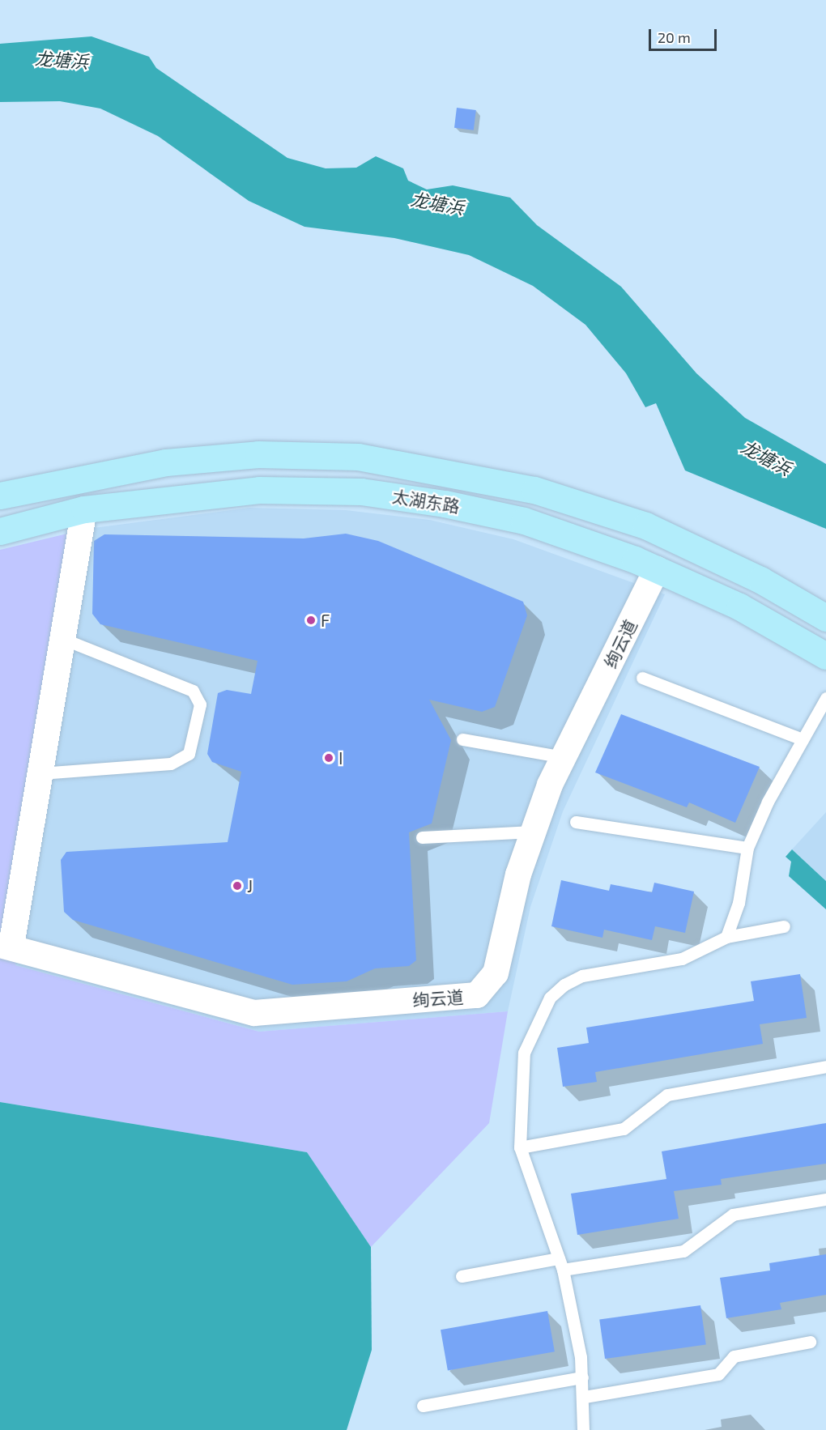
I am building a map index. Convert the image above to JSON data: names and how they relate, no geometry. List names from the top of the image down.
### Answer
{
  "streets": {
    "main road": ["太湖东路"],
    "street": ["绚云道"]
  },
  "crossings": [
    ["太湖东路", "绚云道"]
  ],
  "water": ["龙塘浜"],
  "places": ["F", "I", "J"],
  "scale_bar": "20 m"
}
